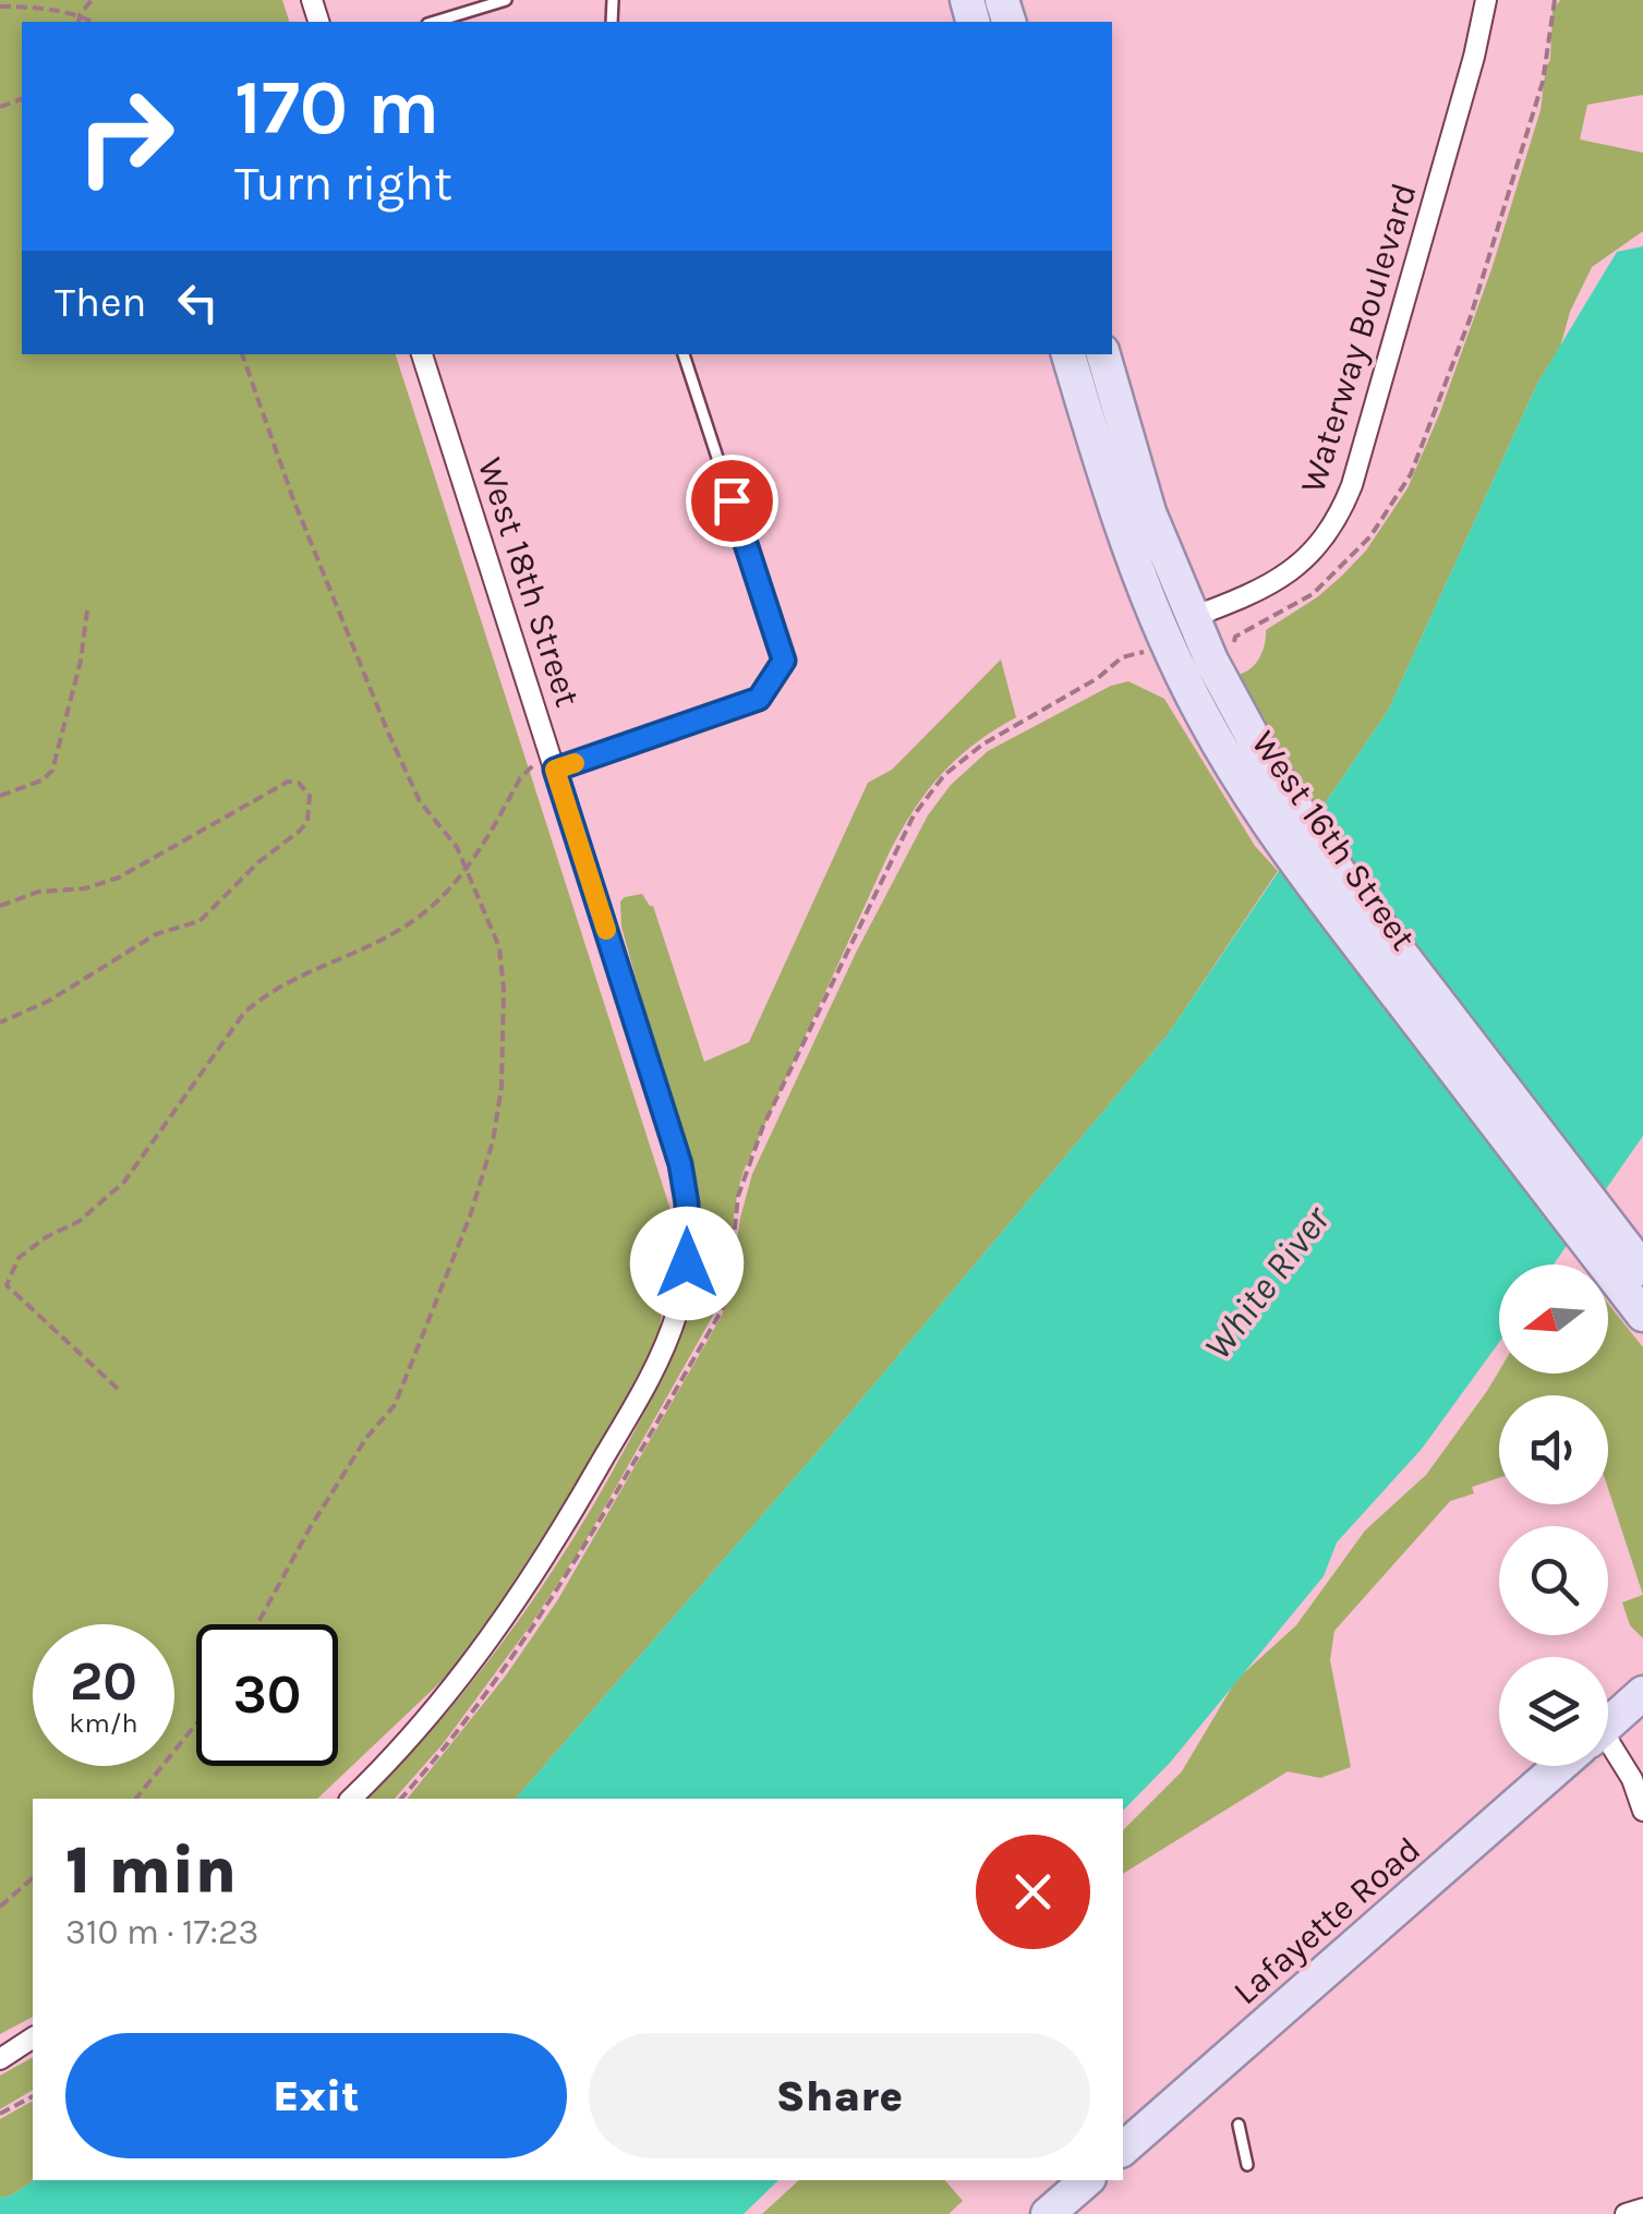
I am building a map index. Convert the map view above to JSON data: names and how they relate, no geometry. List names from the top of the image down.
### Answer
{
  "streets": {
    "main road": ["West 16th Street", "Lafayette Road"],
    "street": ["Waterway Boulevard", "West 18th Street"]
  },
  "crossings": [
    ["Waterway Boulevard", "West 16th Street"]
  ],
  "water": ["White River"],
  "north": "left",
  "page": {
    "turn": ["170 m", "Turn right"],
    "then": "Then",
    "speed": "20 km/h",
    "limit": "30",
    "heading": ["1 min", "310 m · 17:23"],
    "buttons": ["Exit", "Share"]
  }
}
